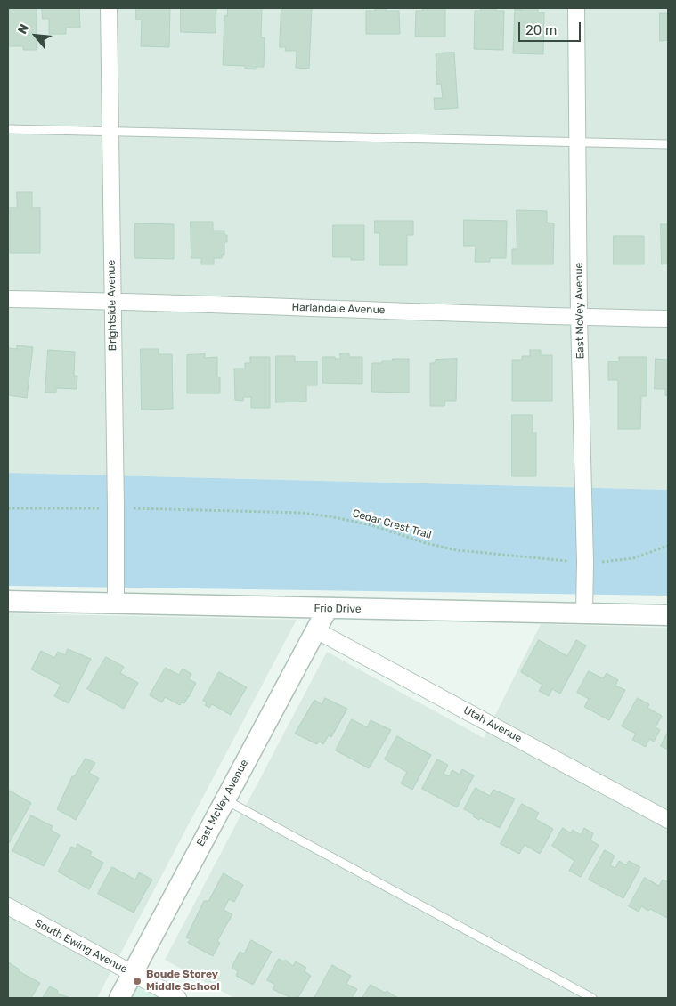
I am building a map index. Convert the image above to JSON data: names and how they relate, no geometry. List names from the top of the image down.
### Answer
{
  "streets": {
    "street": [
      "Brightside Avenue",
      "Harlandale Avenue",
      "East McVey Avenue",
      "Frio Drive",
      "Utah Avenue",
      "South Ewing Avenue"
    ],
    "path": ["Cedar Crest Trail"]
  },
  "crossings": [
    ["Brightside Avenue", "Harlandale Avenue"],
    ["Brightside Avenue", "Frio Drive"],
    ["Harlandale Avenue", "East McVey Avenue"],
    ["East McVey Avenue", "Frio Drive"],
    ["East McVey Avenue", "Utah Avenue"],
    ["East McVey Avenue", "South Ewing Avenue"]
  ],
  "places": ["Boude Storey Middle School"],
  "scale_bar": "20 m",
  "north": "top left"
}
